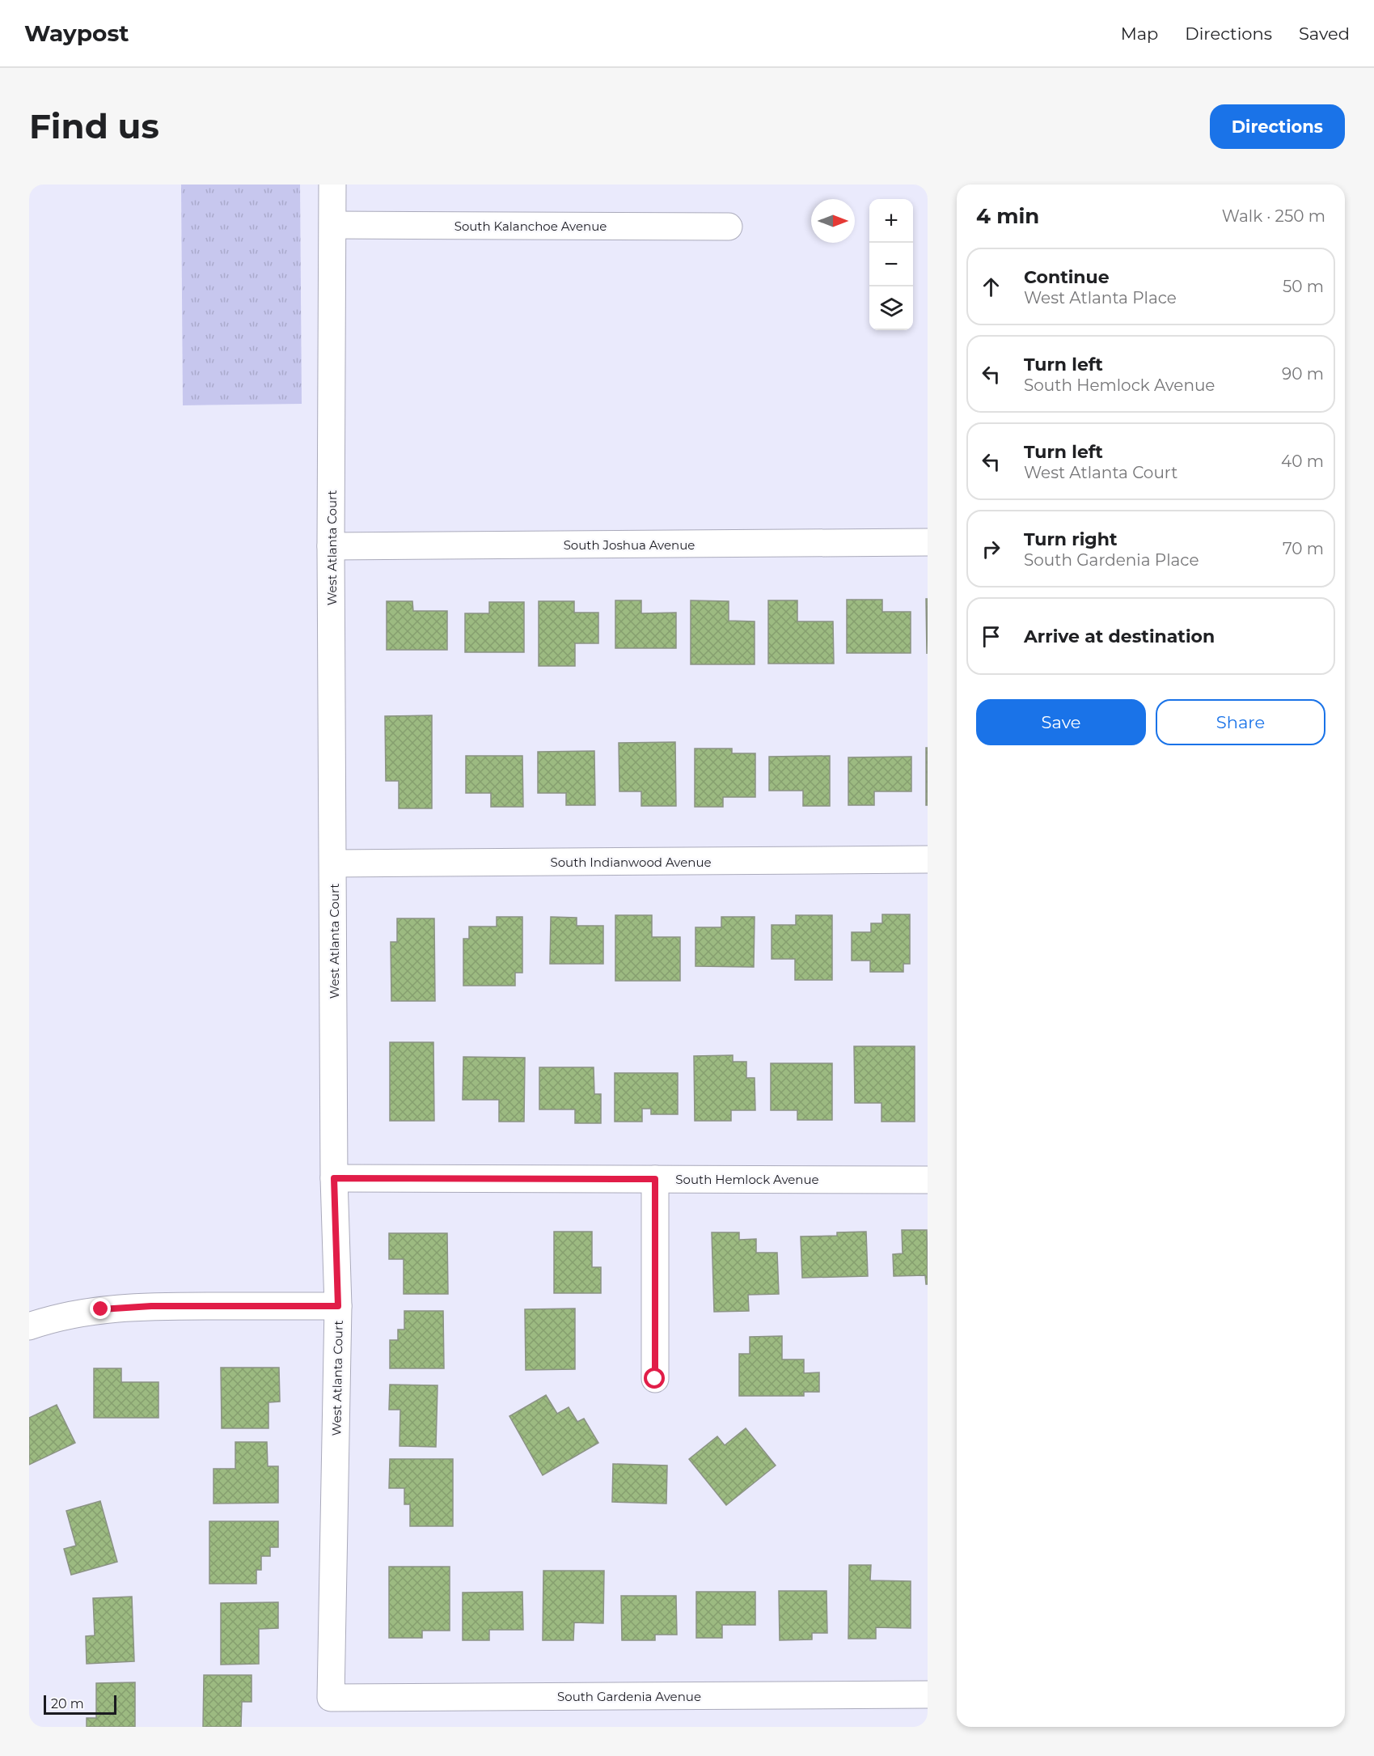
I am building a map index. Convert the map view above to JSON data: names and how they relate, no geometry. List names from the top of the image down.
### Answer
{
  "streets": {
    "street": [
      "South Kalanchoe Avenue",
      "South Joshua Avenue",
      "West Atlanta Court",
      "South Indianwood Avenue",
      "South Hemlock Avenue",
      "South Gardenia Avenue"
    ]
  },
  "crossings": [
    ["South Kalanchoe Avenue", "West Atlanta Court"],
    ["South Joshua Avenue", "West Atlanta Court"],
    ["West Atlanta Court", "South Indianwood Avenue"],
    ["West Atlanta Court", "South Hemlock Avenue"],
    ["West Atlanta Court", "South Gardenia Avenue"]
  ],
  "scale_bar": "20 m",
  "north": "right",
  "page": {
    "header": "Waypost",
    "nav": ["Map", "Directions", "Saved"],
    "buttons": [
      "Directions",
      ["Save", "Share"]
    ],
    "title": "Find us",
    "heading": ["4 min", "Walk · 250 m"],
    "map_buttons": ["+", "−"],
    "list": [
      ["Continue", "West Atlanta Place", "50 m"],
      ["Turn left", "South Hemlock Avenue", "90 m"],
      ["Turn left", "West Atlanta Court", "40 m"],
      ["Turn right", "South Gardenia Place", "70 m"],
      "Arrive at destination"
    ],
    "scale": "20 m"
  }
}
